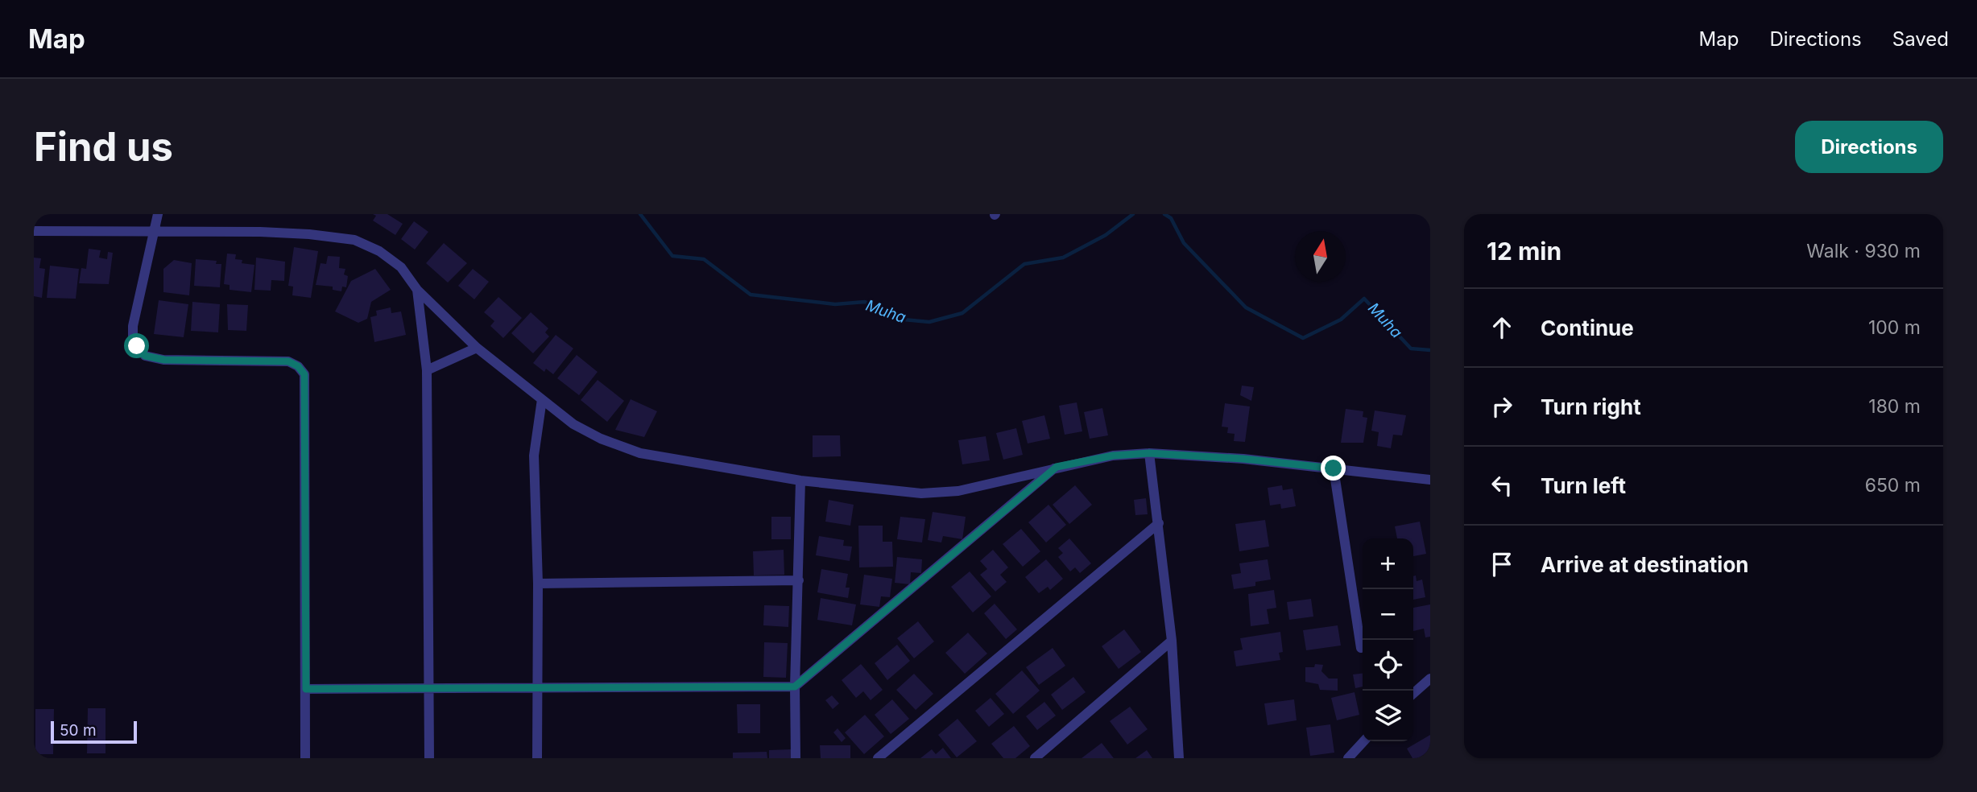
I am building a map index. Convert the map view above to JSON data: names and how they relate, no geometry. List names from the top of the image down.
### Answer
{
  "water": ["Muha"],
  "scale_bar": "50 m",
  "north": "top",
  "page": {
    "header": "Map",
    "nav": ["Map", "Directions", "Saved"],
    "buttons": "Directions",
    "title": "Find us",
    "heading": ["12 min", "Walk · 930 m"],
    "list": [
      ["Continue", "100 m"],
      ["Turn right", "180 m"],
      ["Turn left", "650 m"],
      "Arrive at destination"
    ],
    "map_buttons": ["+", "−"],
    "scale": "50 m"
  }
}
